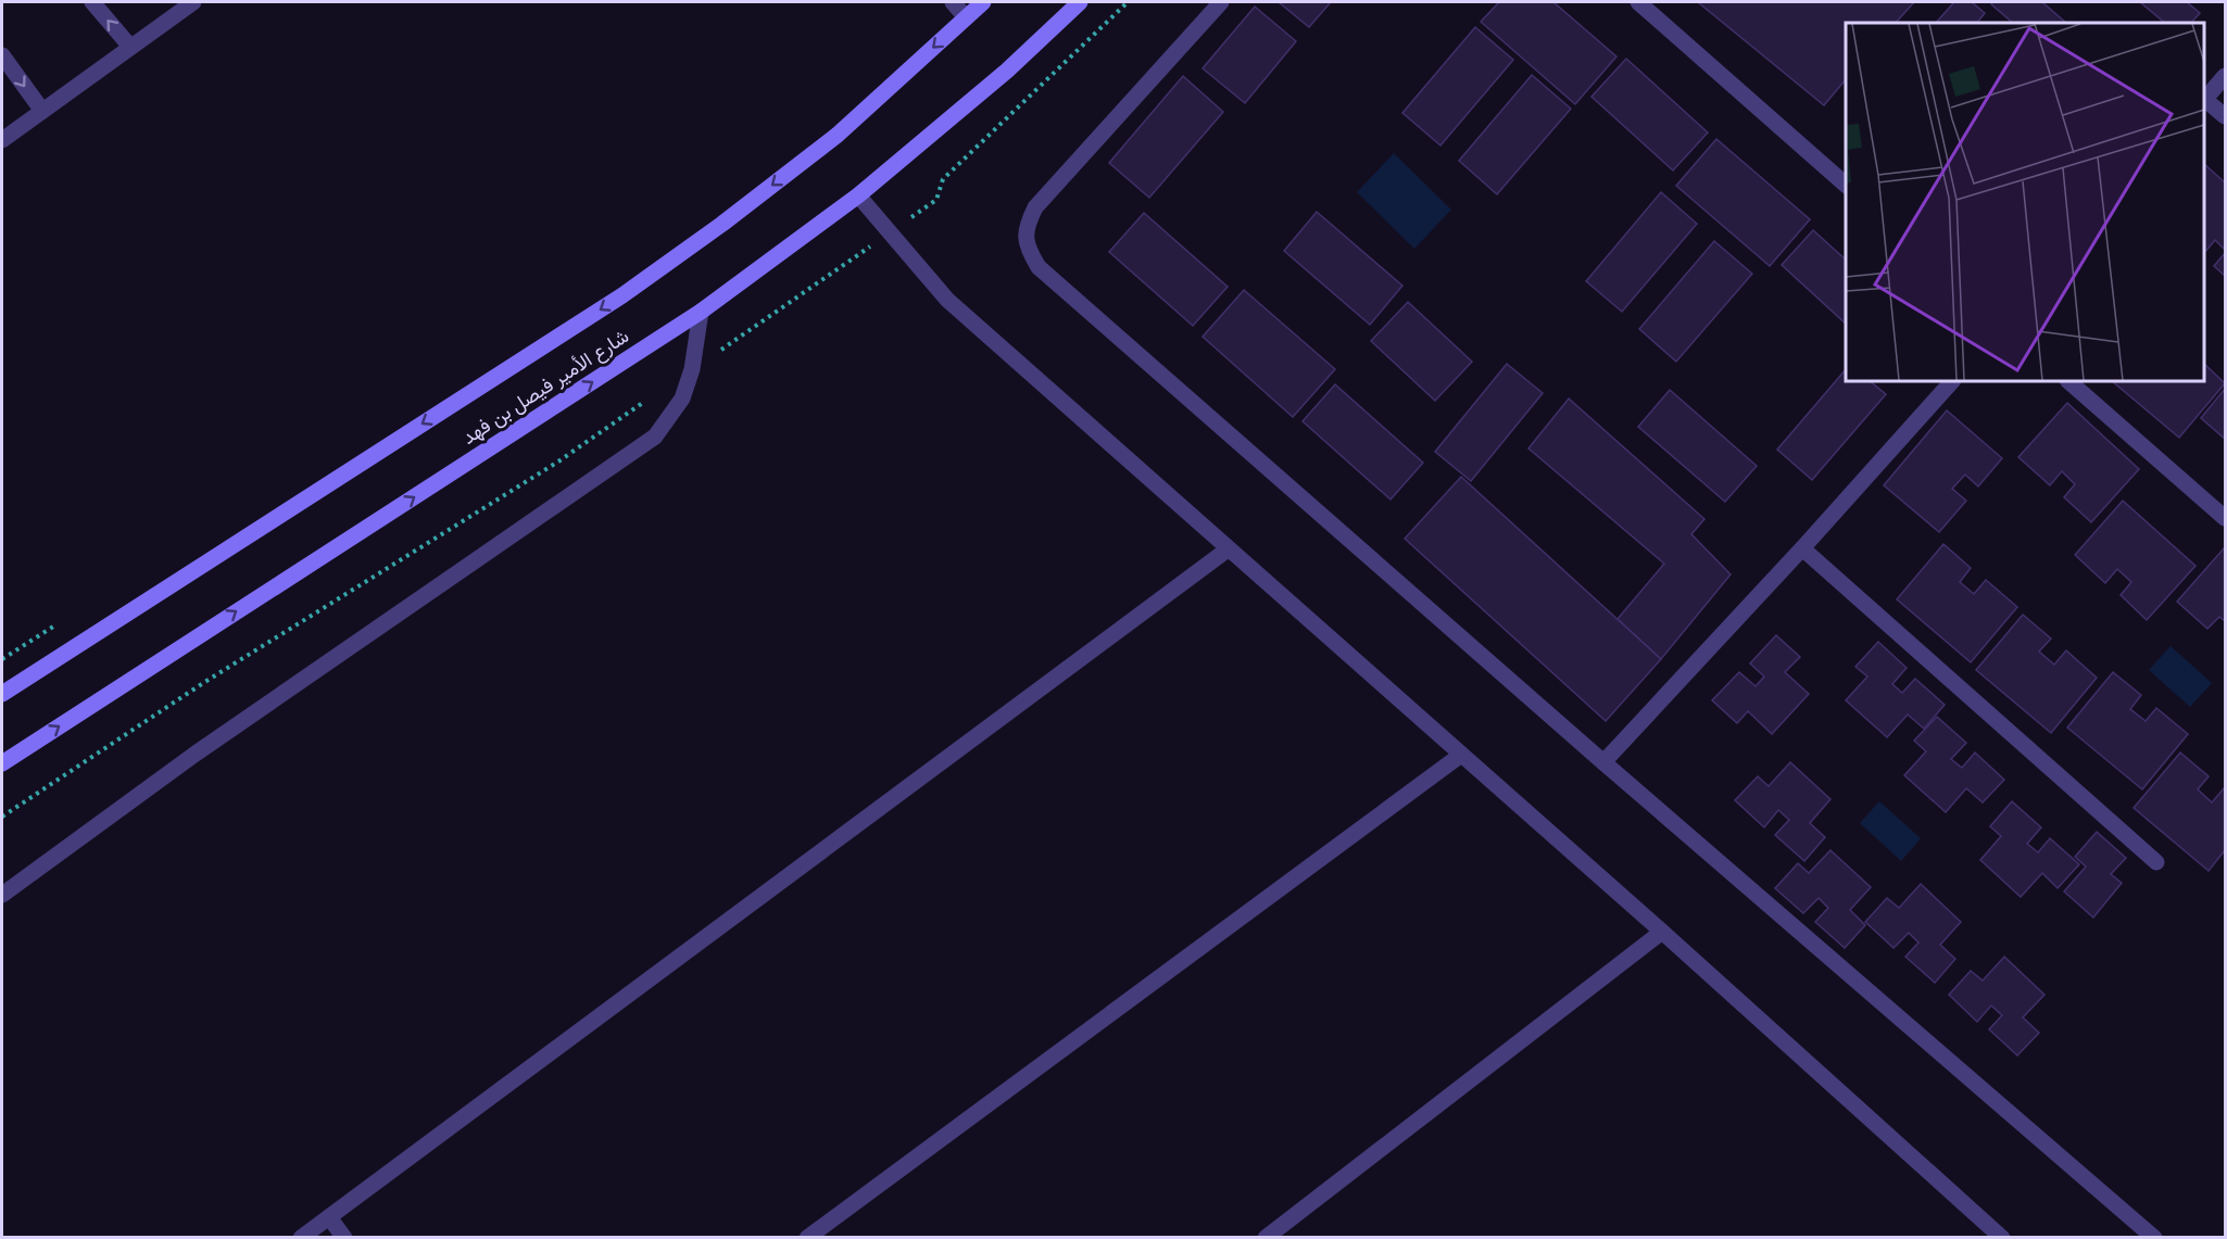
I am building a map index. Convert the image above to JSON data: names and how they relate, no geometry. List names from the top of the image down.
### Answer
{
  "streets": {
    "main road": ["شارع الأمير فيصل بن فهد"]
  }
}
